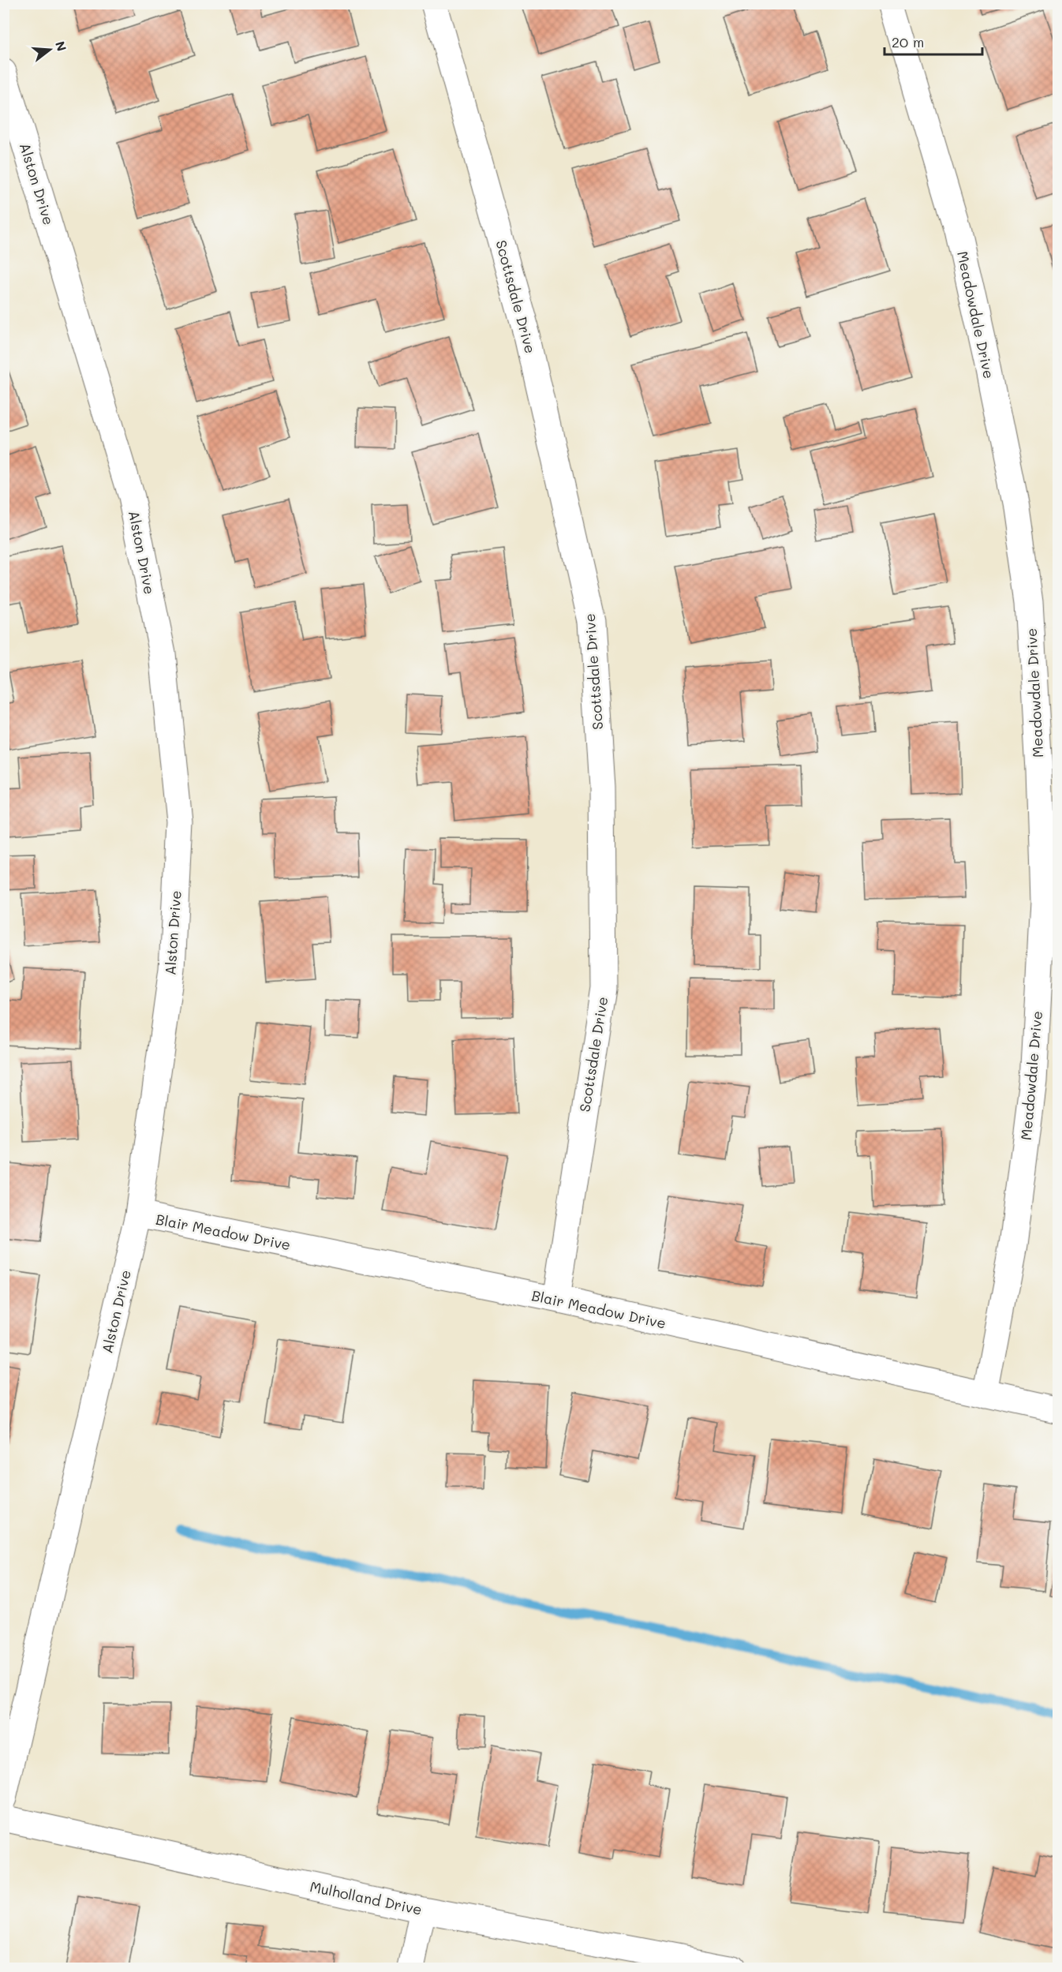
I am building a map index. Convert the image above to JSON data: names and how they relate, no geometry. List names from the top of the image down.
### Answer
{
  "streets": {
    "street": [
      "Alston Drive",
      "Scottsdale Drive",
      "Meadowdale Drive",
      "Blair Meadow Drive",
      "Mulholland Drive"
    ]
  },
  "crossings": [
    ["Alston Drive", "Blair Meadow Drive"],
    ["Scottsdale Drive", "Blair Meadow Drive"],
    ["Meadowdale Drive", "Blair Meadow Drive"]
  ],
  "scale_bar": "20 m",
  "north": "right"
}
